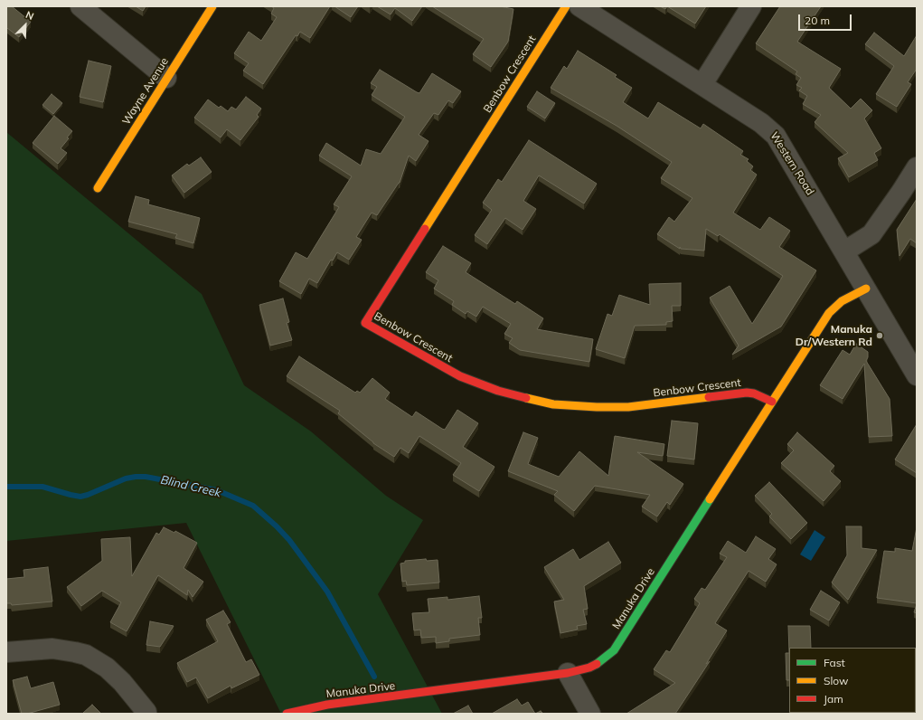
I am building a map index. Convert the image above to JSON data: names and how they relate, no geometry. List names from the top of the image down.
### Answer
{
  "streets": {
    "street": [
      "Benbow Crescent",
      "Wayne Avenue",
      "Western Road",
      "Manuka Drive"
    ]
  },
  "crossings": [
    ["Benbow Crescent", "Manuka Drive"],
    ["Western Road", "Manuka Drive"]
  ],
  "water": ["Blind Creek"],
  "places": ["Manuka Dr/Western Rd"],
  "legend": ["Fast", "Slow", "Jam"],
  "scale_bar": "20 m",
  "north": "top right"
}
